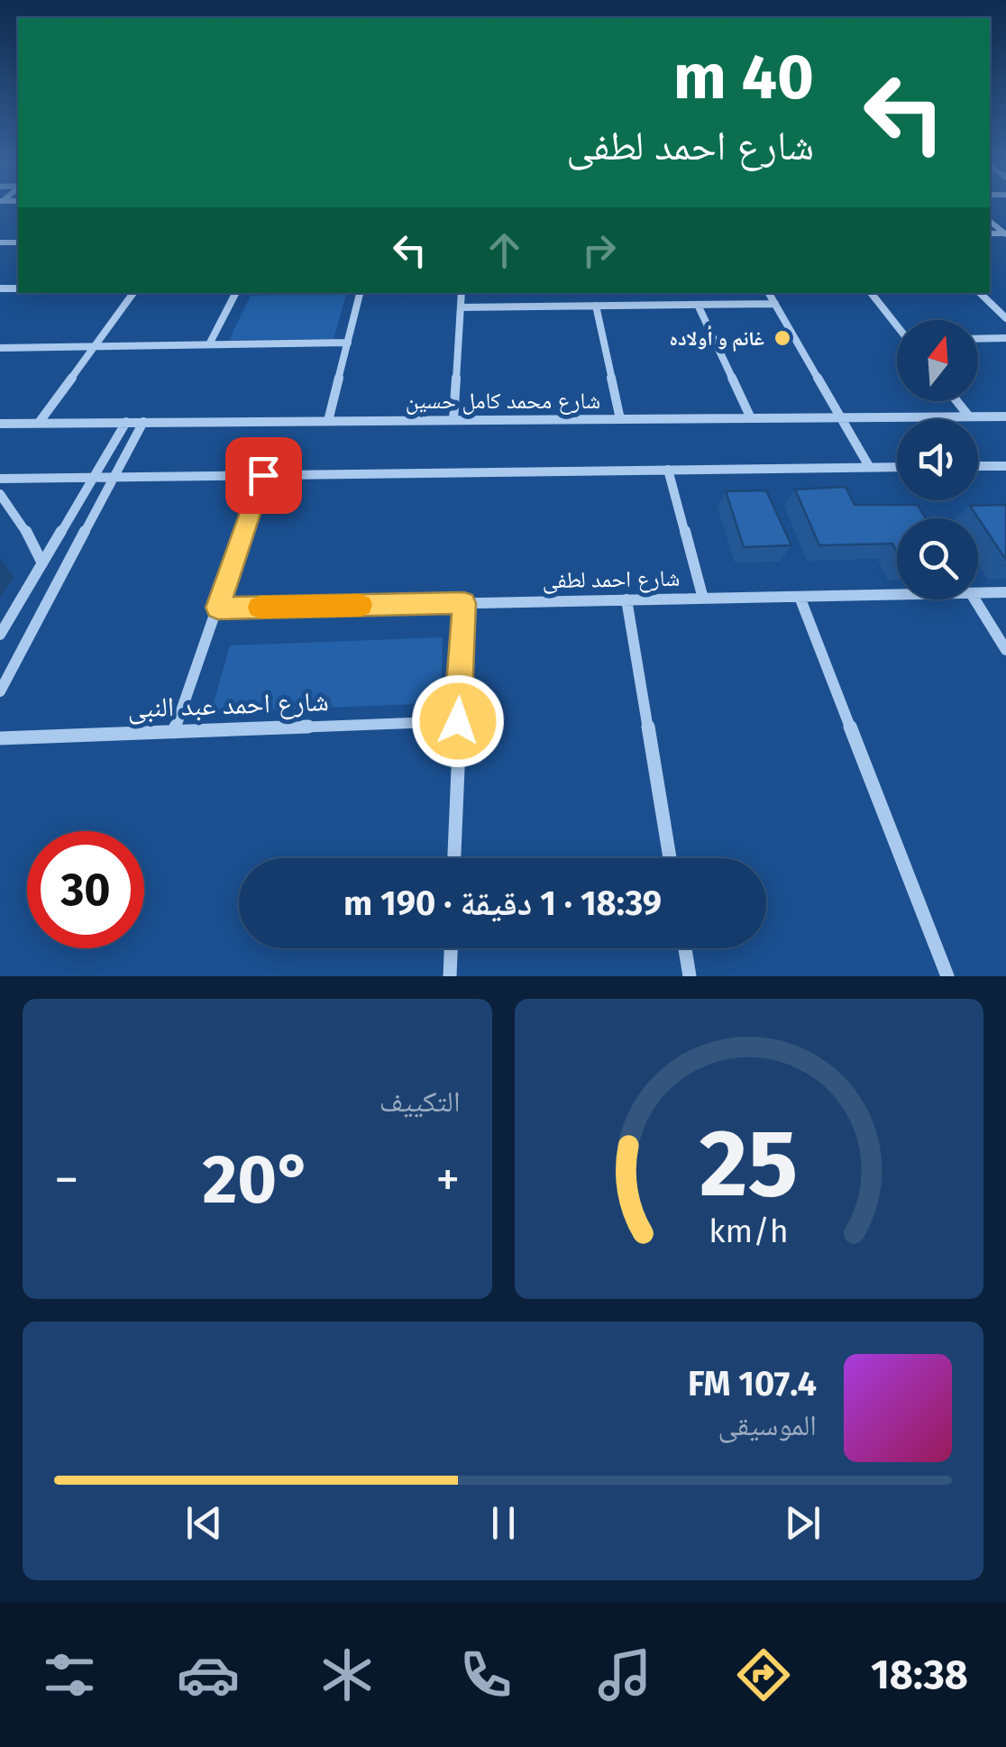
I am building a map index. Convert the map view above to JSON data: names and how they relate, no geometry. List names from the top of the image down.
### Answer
{
  "streets": {
    "street": ["شارع محمد كامل حسين", "شارع احمد لطفى", "شارع احمد عبد النبى"]
  },
  "places": ["غانم و أولاده"],
  "north": "top",
  "page": {
    "turn": ["40 m", "شارع احمد لطفى"],
    "limit": "30",
    "trip": "18:39 · 1 دقيقة · 190 m",
    "tile": "التكييف",
    "heat": ["−", "20°", "+"],
    "song": ["107.4 FM", "الموسيقى"],
    "tabs": "18:38",
    "gauge": ["25", "km/h"]
  }
}
